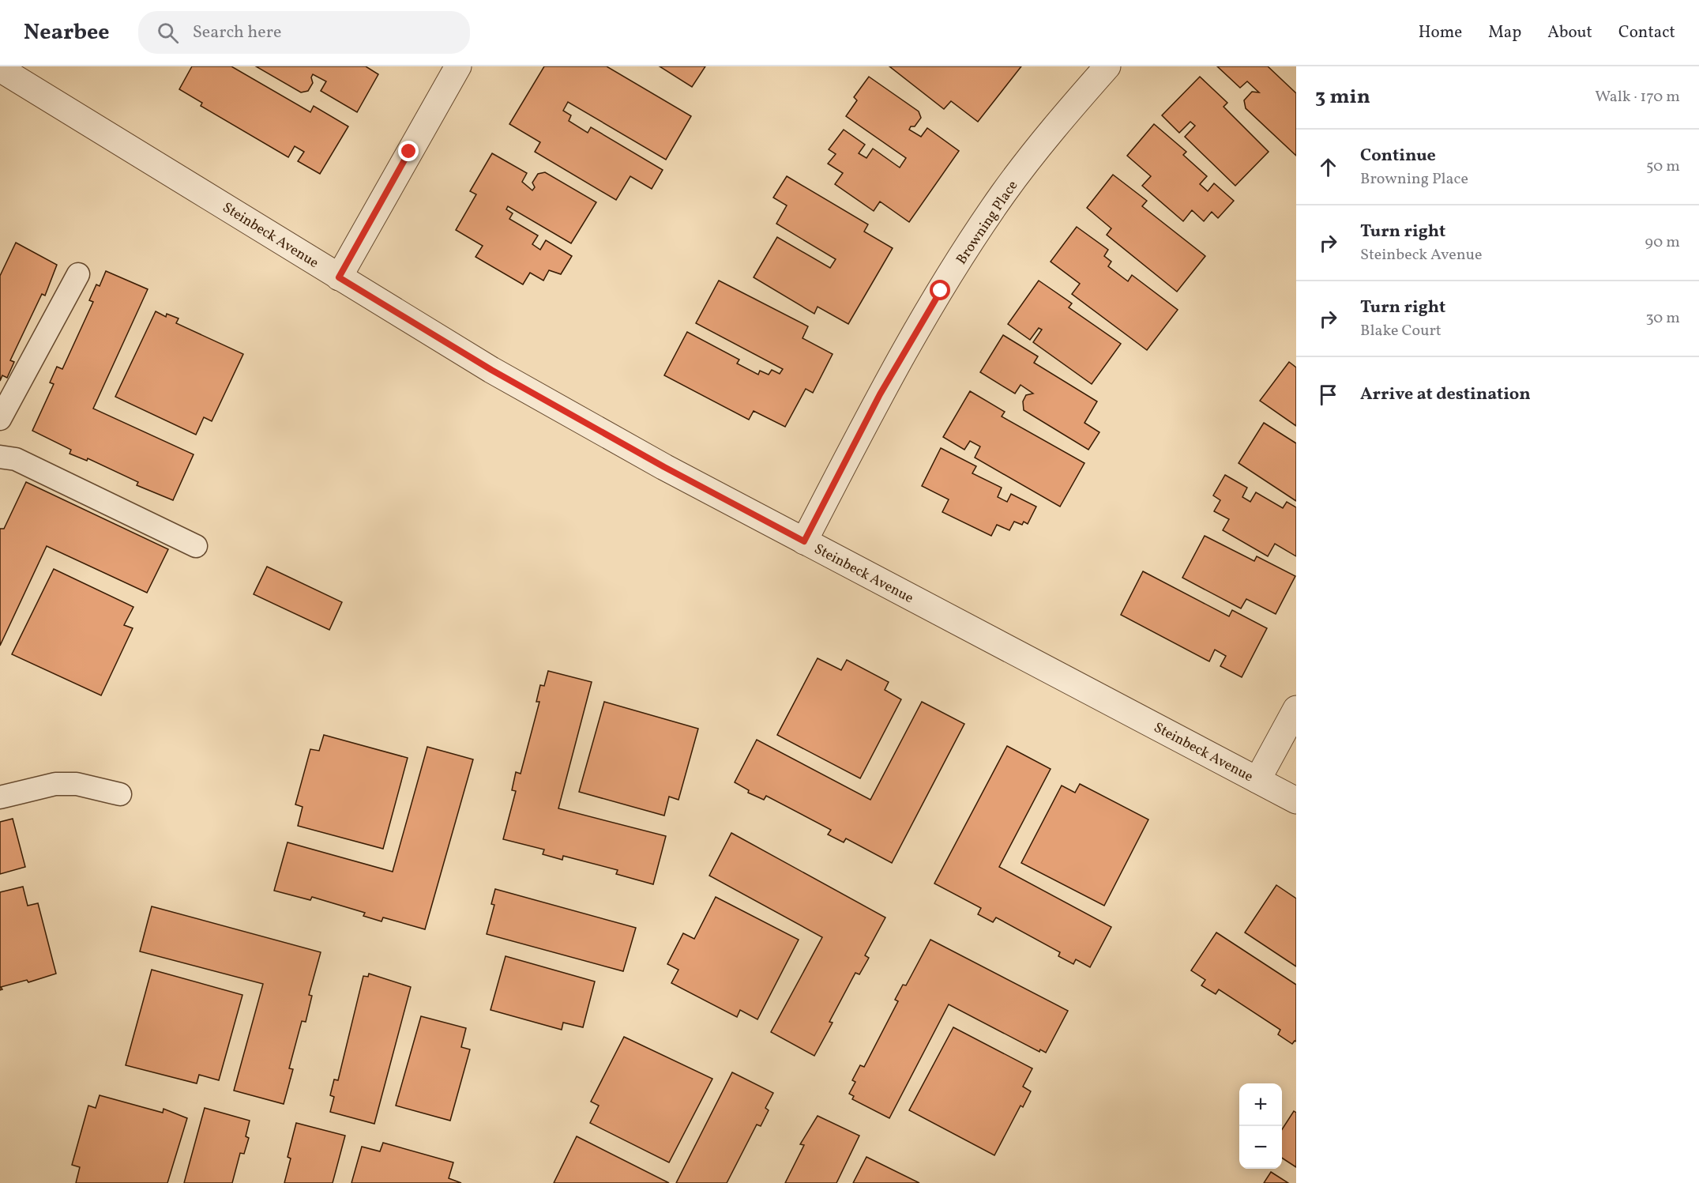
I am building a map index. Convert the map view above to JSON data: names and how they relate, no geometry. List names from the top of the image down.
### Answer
{
  "streets": {
    "street": ["Browning Place", "Steinbeck Avenue"]
  },
  "crossings": [
    ["Browning Place", "Steinbeck Avenue"]
  ],
  "page": {
    "header": "Nearbee",
    "search": "Search here",
    "nav": [
      "Home",
      "Map",
      "About",
      "Contact"
    ],
    "heading": ["3 min", "Walk · 170 m"],
    "list": [
      ["Continue", "Browning Place", "50 m"],
      ["Turn right", "Steinbeck Avenue", "90 m"],
      ["Turn right", "Blake Court", "30 m"],
      "Arrive at destination"
    ],
    "map_buttons": ["+", "−"]
  }
}
